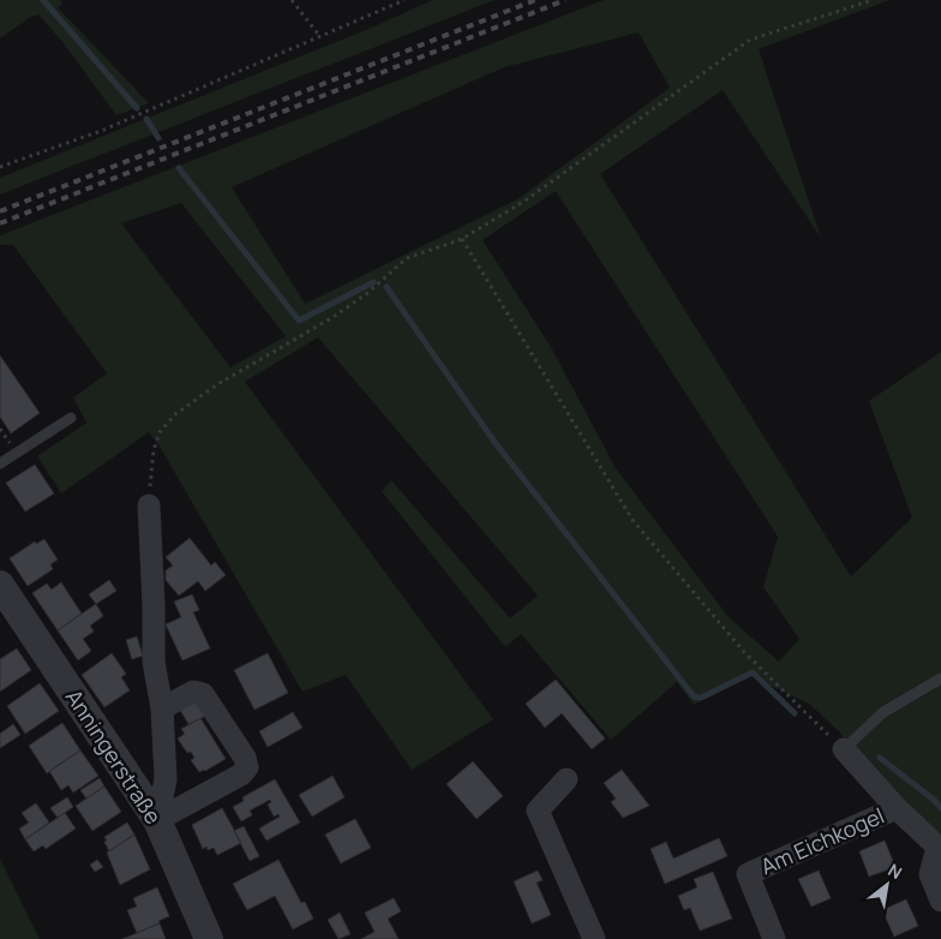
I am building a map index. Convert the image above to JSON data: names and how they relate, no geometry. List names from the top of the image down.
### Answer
{
  "streets": {
    "street": ["Anningerstraße", "Am Eichkogel"]
  },
  "north": "top right"
}
